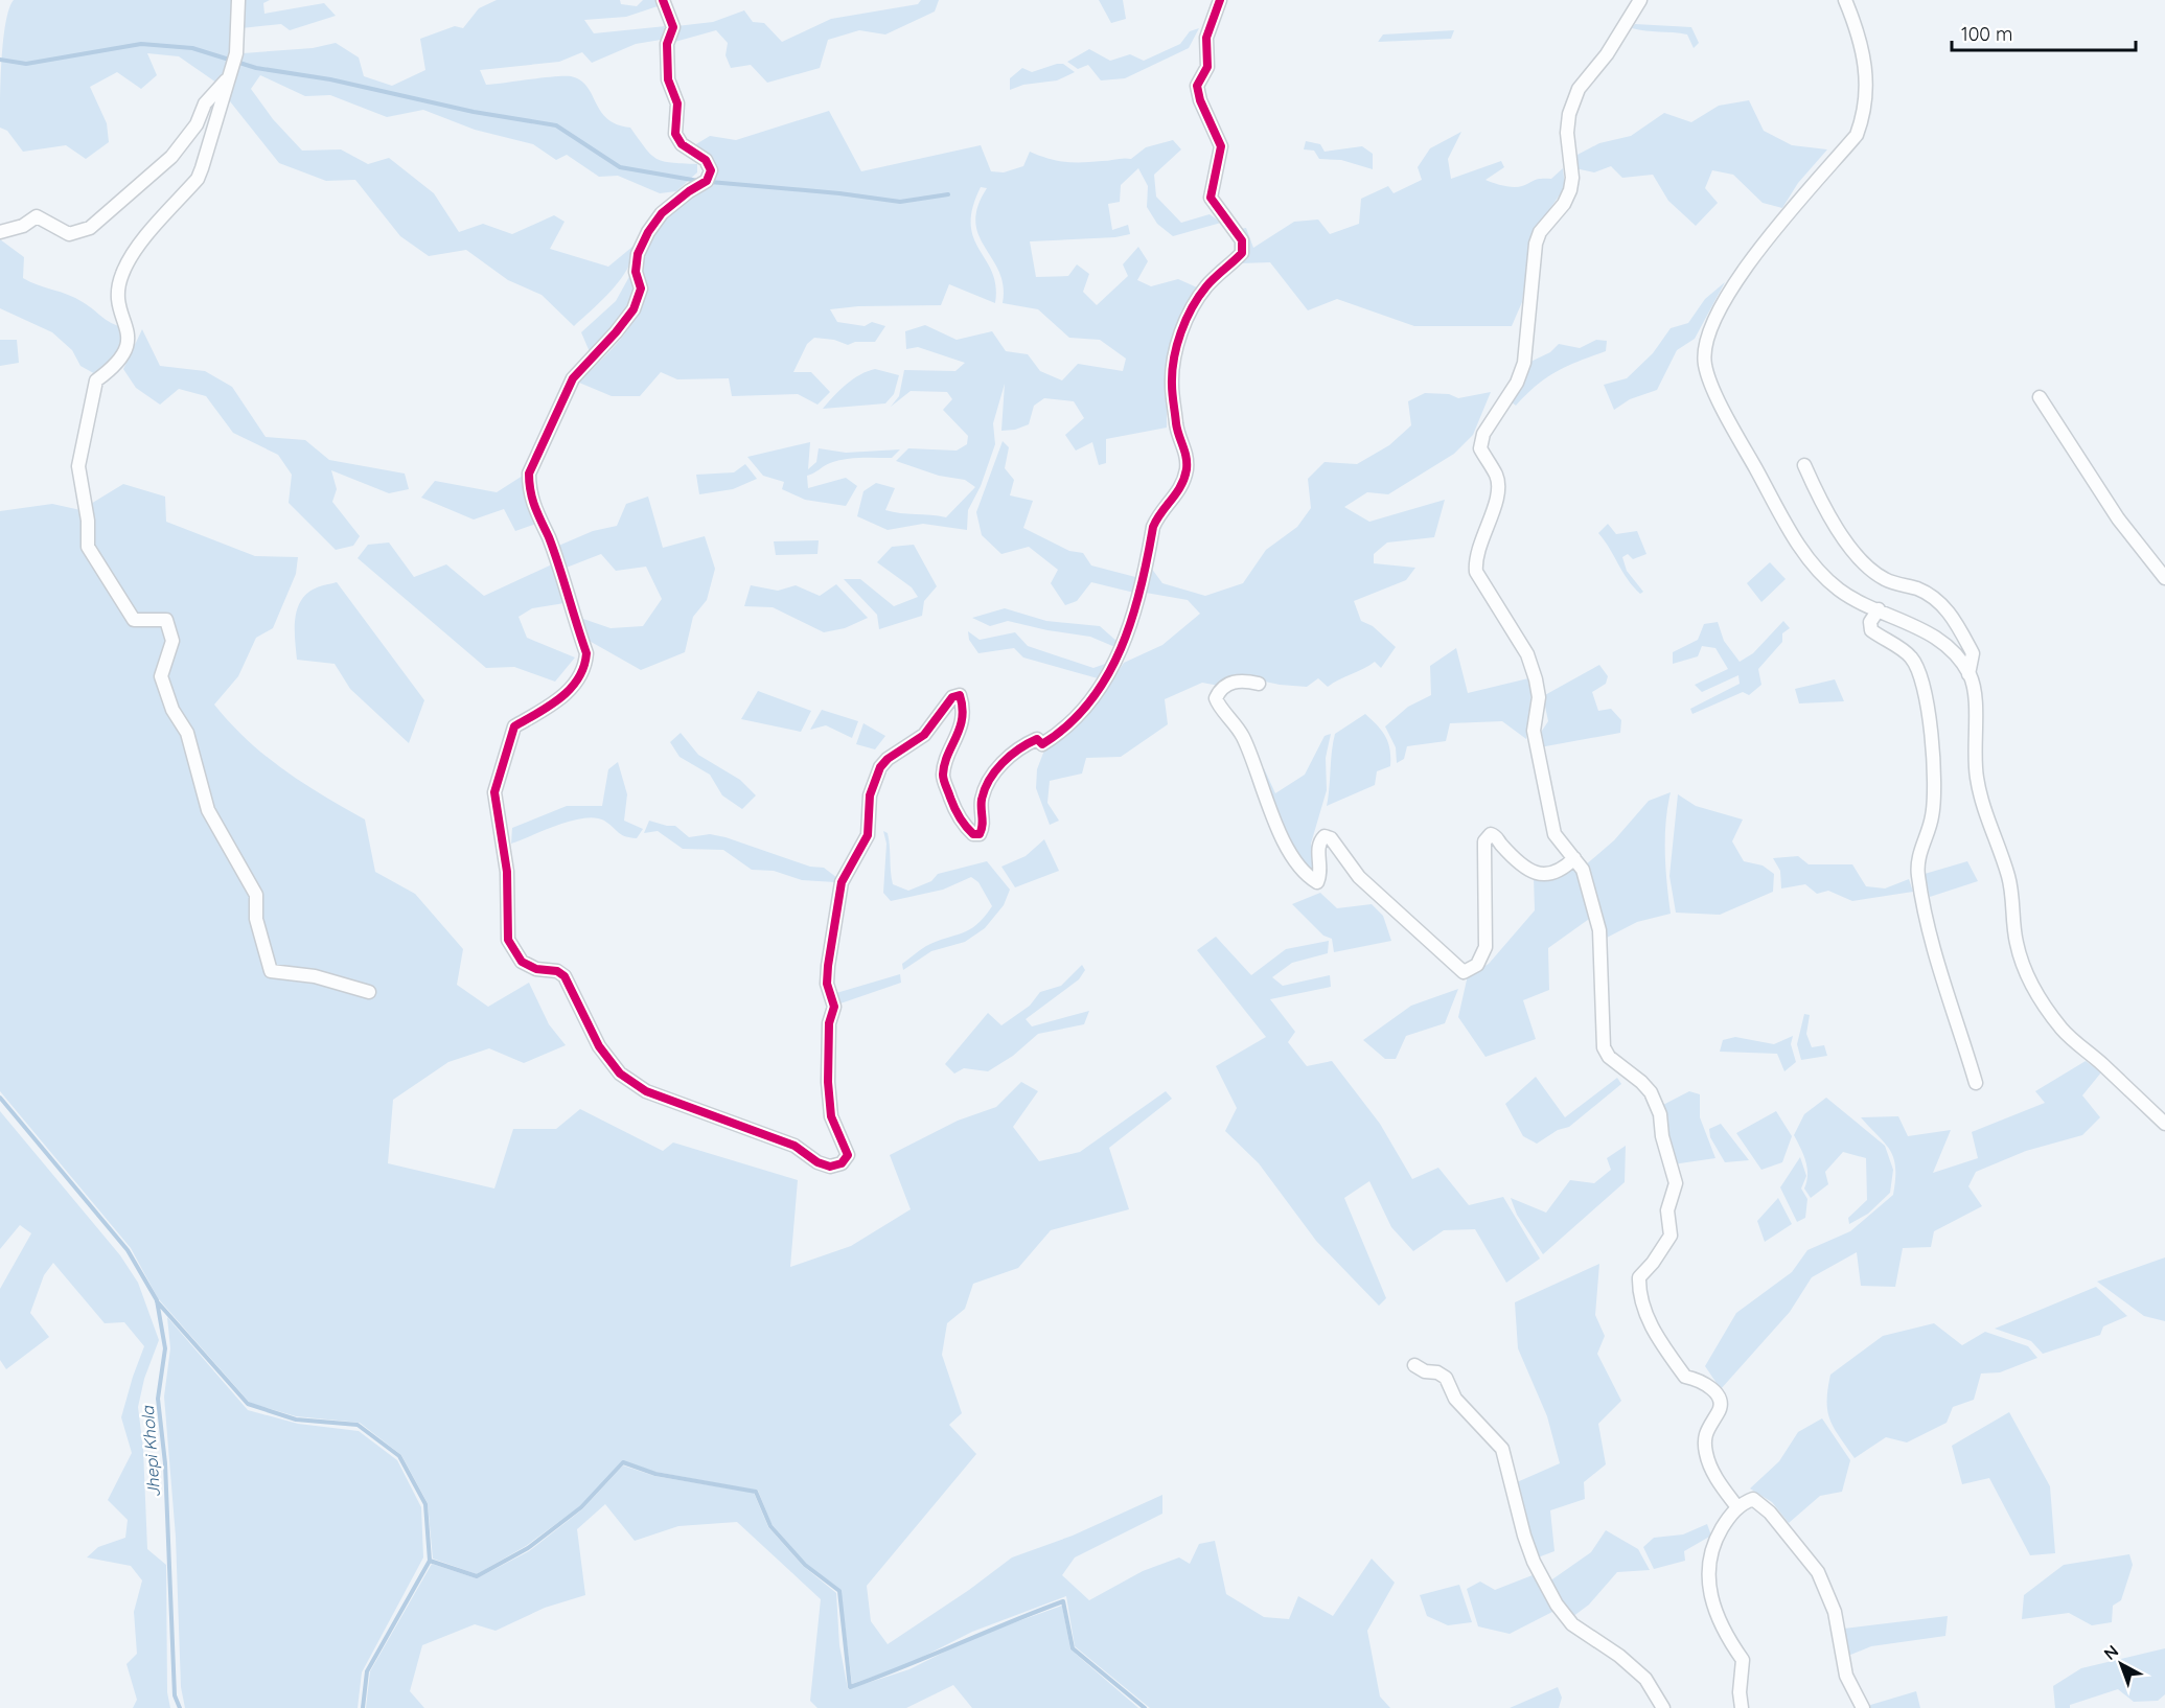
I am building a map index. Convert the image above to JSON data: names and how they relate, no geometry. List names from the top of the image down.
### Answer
{
  "water": ["Jhepi Khola"],
  "scale_bar": "100 m",
  "north": "top left"
}
